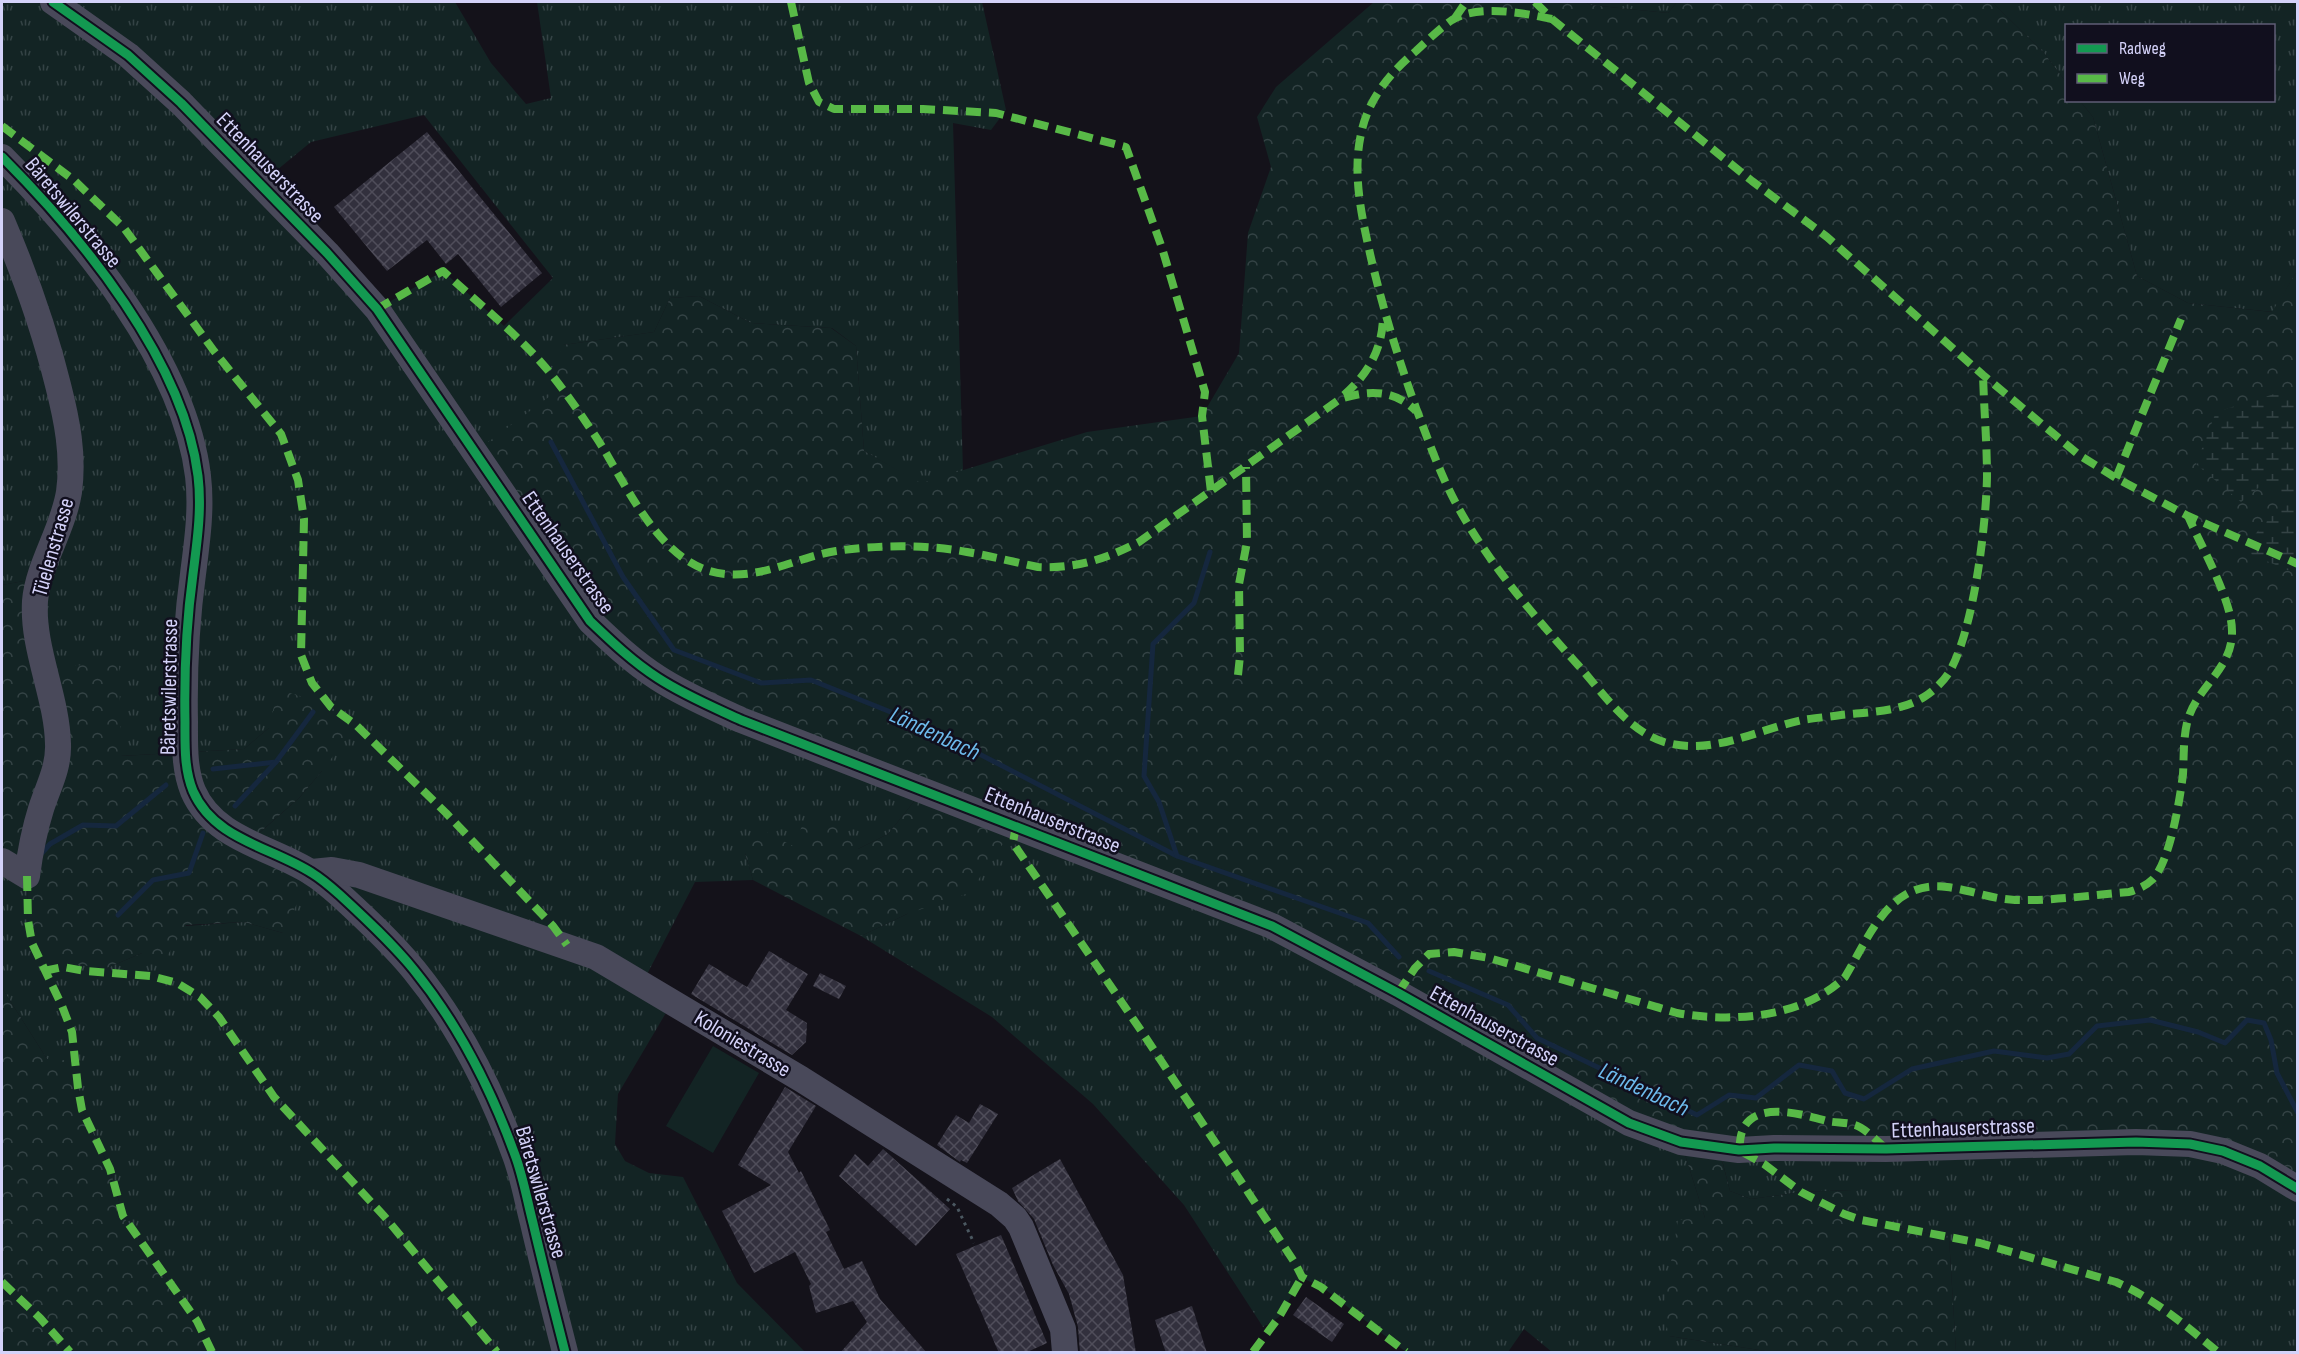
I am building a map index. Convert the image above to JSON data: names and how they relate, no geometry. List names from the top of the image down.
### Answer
{
  "streets": {
    "street": [
      "Ettenhauserstrasse",
      "Bäretswilerstrasse",
      "Tüelenstrasse",
      "Koloniestrasse"
    ]
  },
  "crossings": [
    ["Bäretswilerstrasse", "Koloniestrasse"]
  ],
  "water": ["Ländenbach"],
  "legend": ["Radweg", "Weg"]
}
